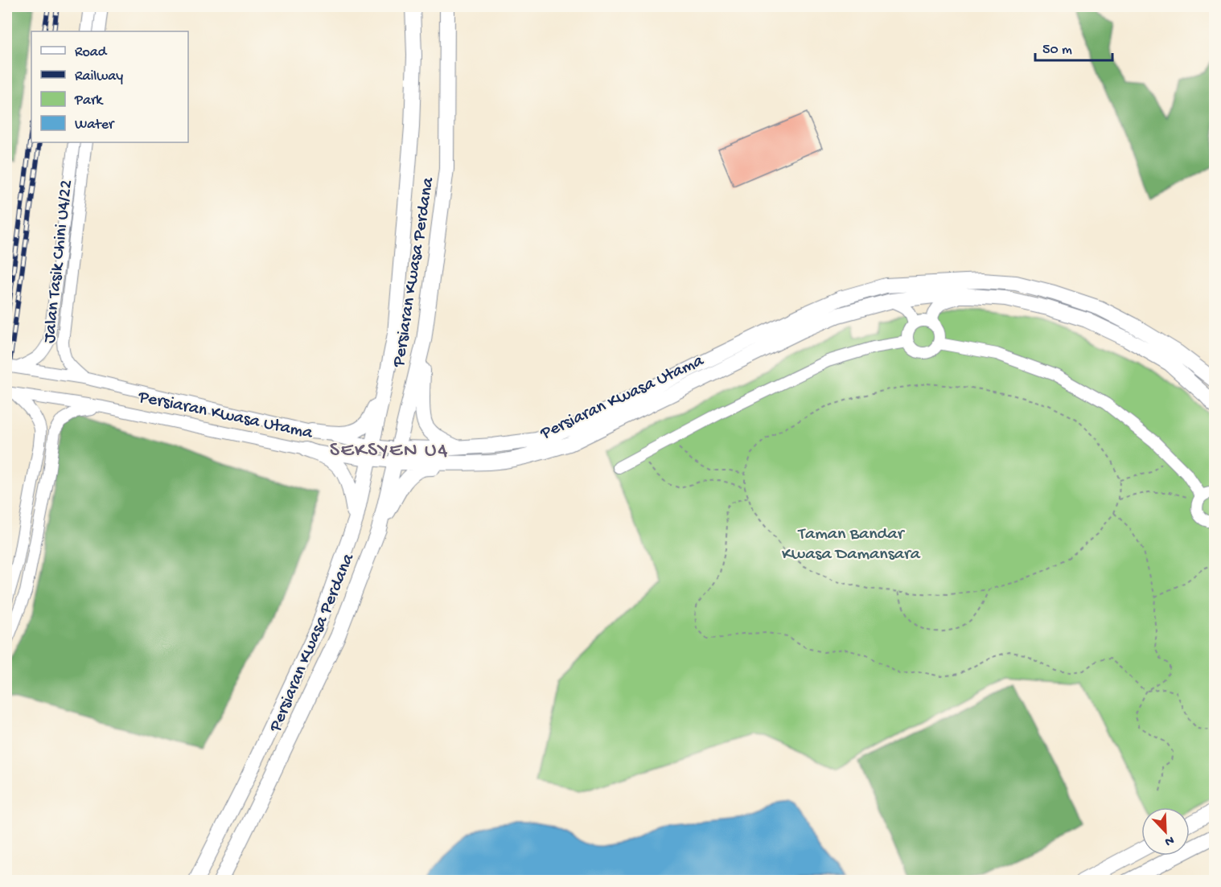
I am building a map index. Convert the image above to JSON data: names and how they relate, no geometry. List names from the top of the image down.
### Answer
{
  "streets": {
    "main road": ["Persiaran Kwasa Perdana", "Persiaran Kwasa Utama"],
    "street": ["Jalan Tasik Chini U4/22"]
  },
  "crossings": [
    ["Jalan Tasik Chini U4/22", "Persiaran Kwasa Utama"],
    ["Persiaran Kwasa Perdana", "Persiaran Kwasa Utama"]
  ],
  "districts": ["SEKSYEN U4"],
  "parks": ["Taman Bandar Kwasa Damansara"],
  "legend": [
    "Road",
    "Railway",
    "Park",
    "Water"
  ],
  "scale_bar": "50 m",
  "north": "bottom right"
}
